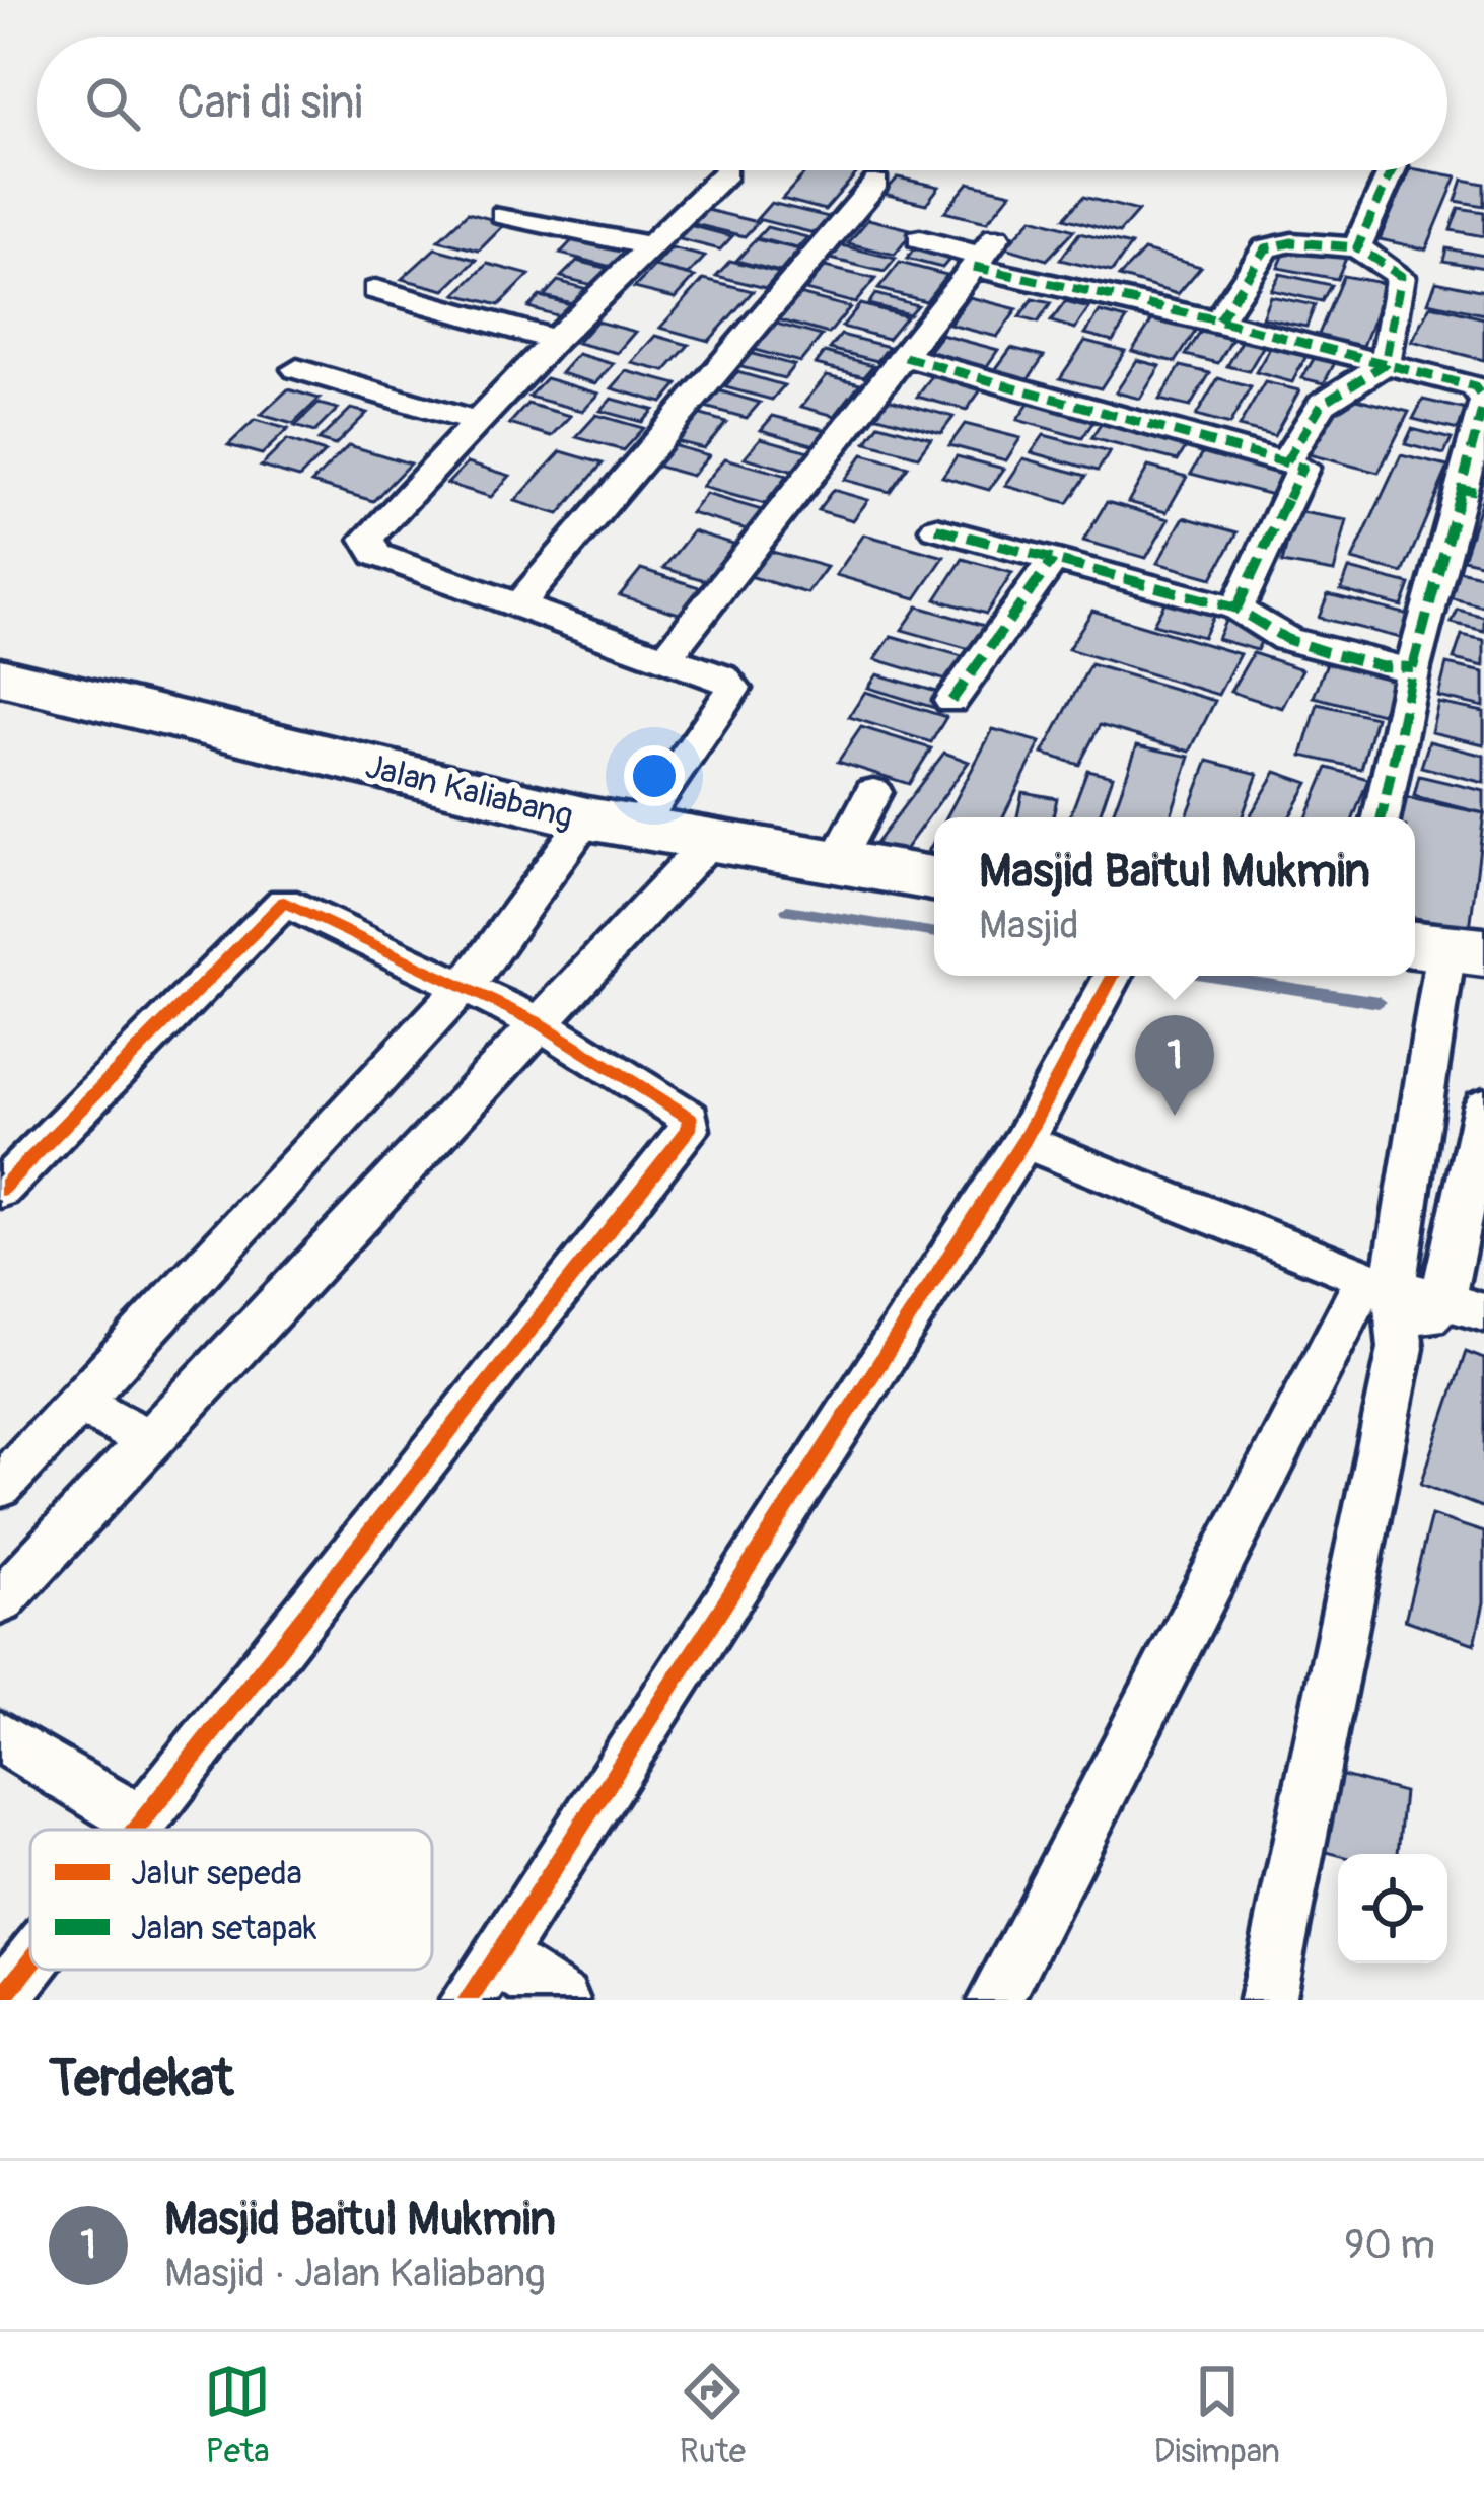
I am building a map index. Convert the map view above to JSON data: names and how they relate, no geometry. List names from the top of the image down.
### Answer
{
  "streets": {
    "main road": ["Jalan Kaliabang"]
  },
  "legend": ["Jalur sepeda", "Jalan setapak"],
  "page": {
    "search": "Cari di sini",
    "popup": ["Masjid Baitul Mukmin", "Masjid"],
    "pins": "1",
    "heading": "Terdekat",
    "list": [
      {
        "mark": "1",
        "name": "Masjid Baitul Mukmin",
        "note": "Masjid · Jalan Kaliabang",
        "value": "90 m"
      }
    ],
    "nav": ["Peta", "Rute", "Disimpan"]
  }
}
